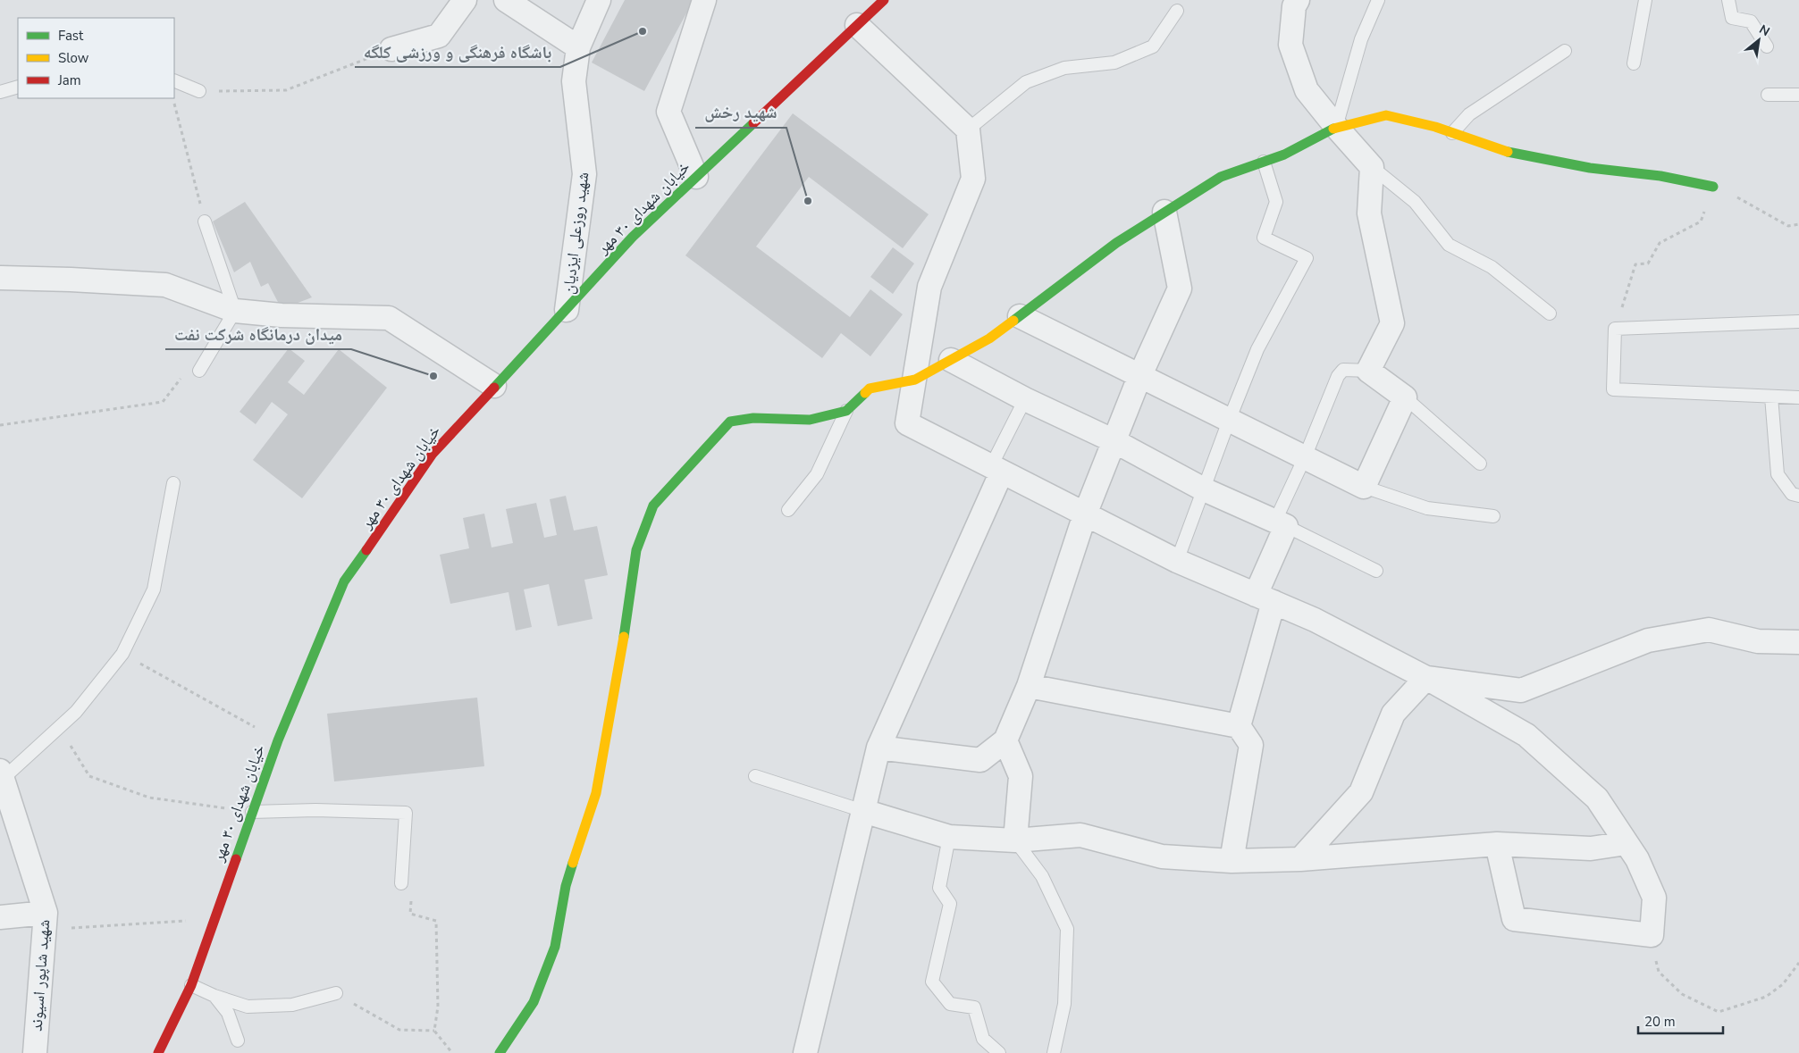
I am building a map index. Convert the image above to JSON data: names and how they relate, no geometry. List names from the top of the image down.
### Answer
{
  "streets": {
    "street": ["خیابان شهدای ۳۰ مهر", "شهید روزعلی ایزدیان", "شهید شاپور اسیوند"]
  },
  "crossings": [
    ["خیابان شهدای ۳۰ مهر", "شهید روزعلی ایزدیان"]
  ],
  "places": ["باشگاه فرهنگی و ورزشی کلگه", "شهید رخش", "میدان درمانگاه شرکت نفت"],
  "legend": ["Fast", "Slow", "Jam"],
  "scale_bar": "20 m",
  "north": "top right"
}
